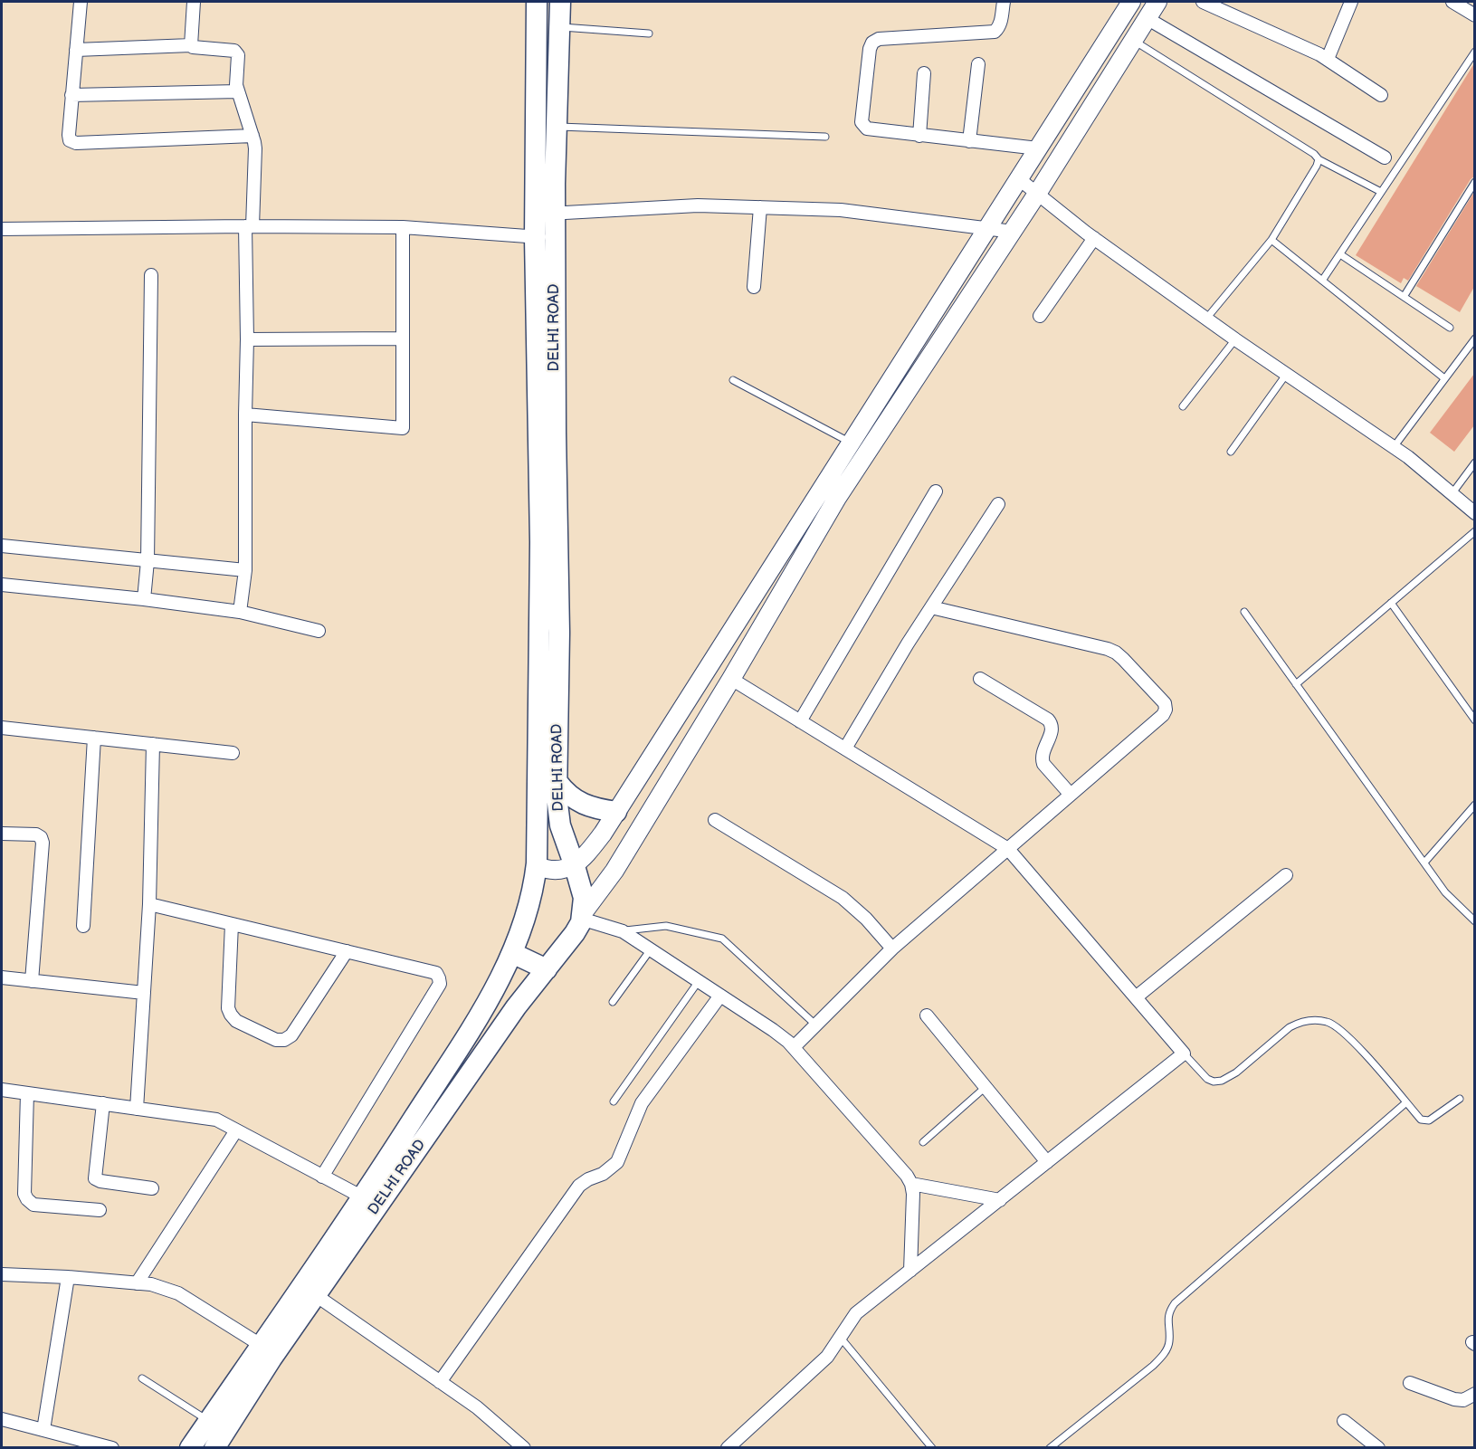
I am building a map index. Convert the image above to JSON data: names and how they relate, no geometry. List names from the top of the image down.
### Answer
{
  "streets": {
    "main road": ["DELHI ROAD"]
  }
}
